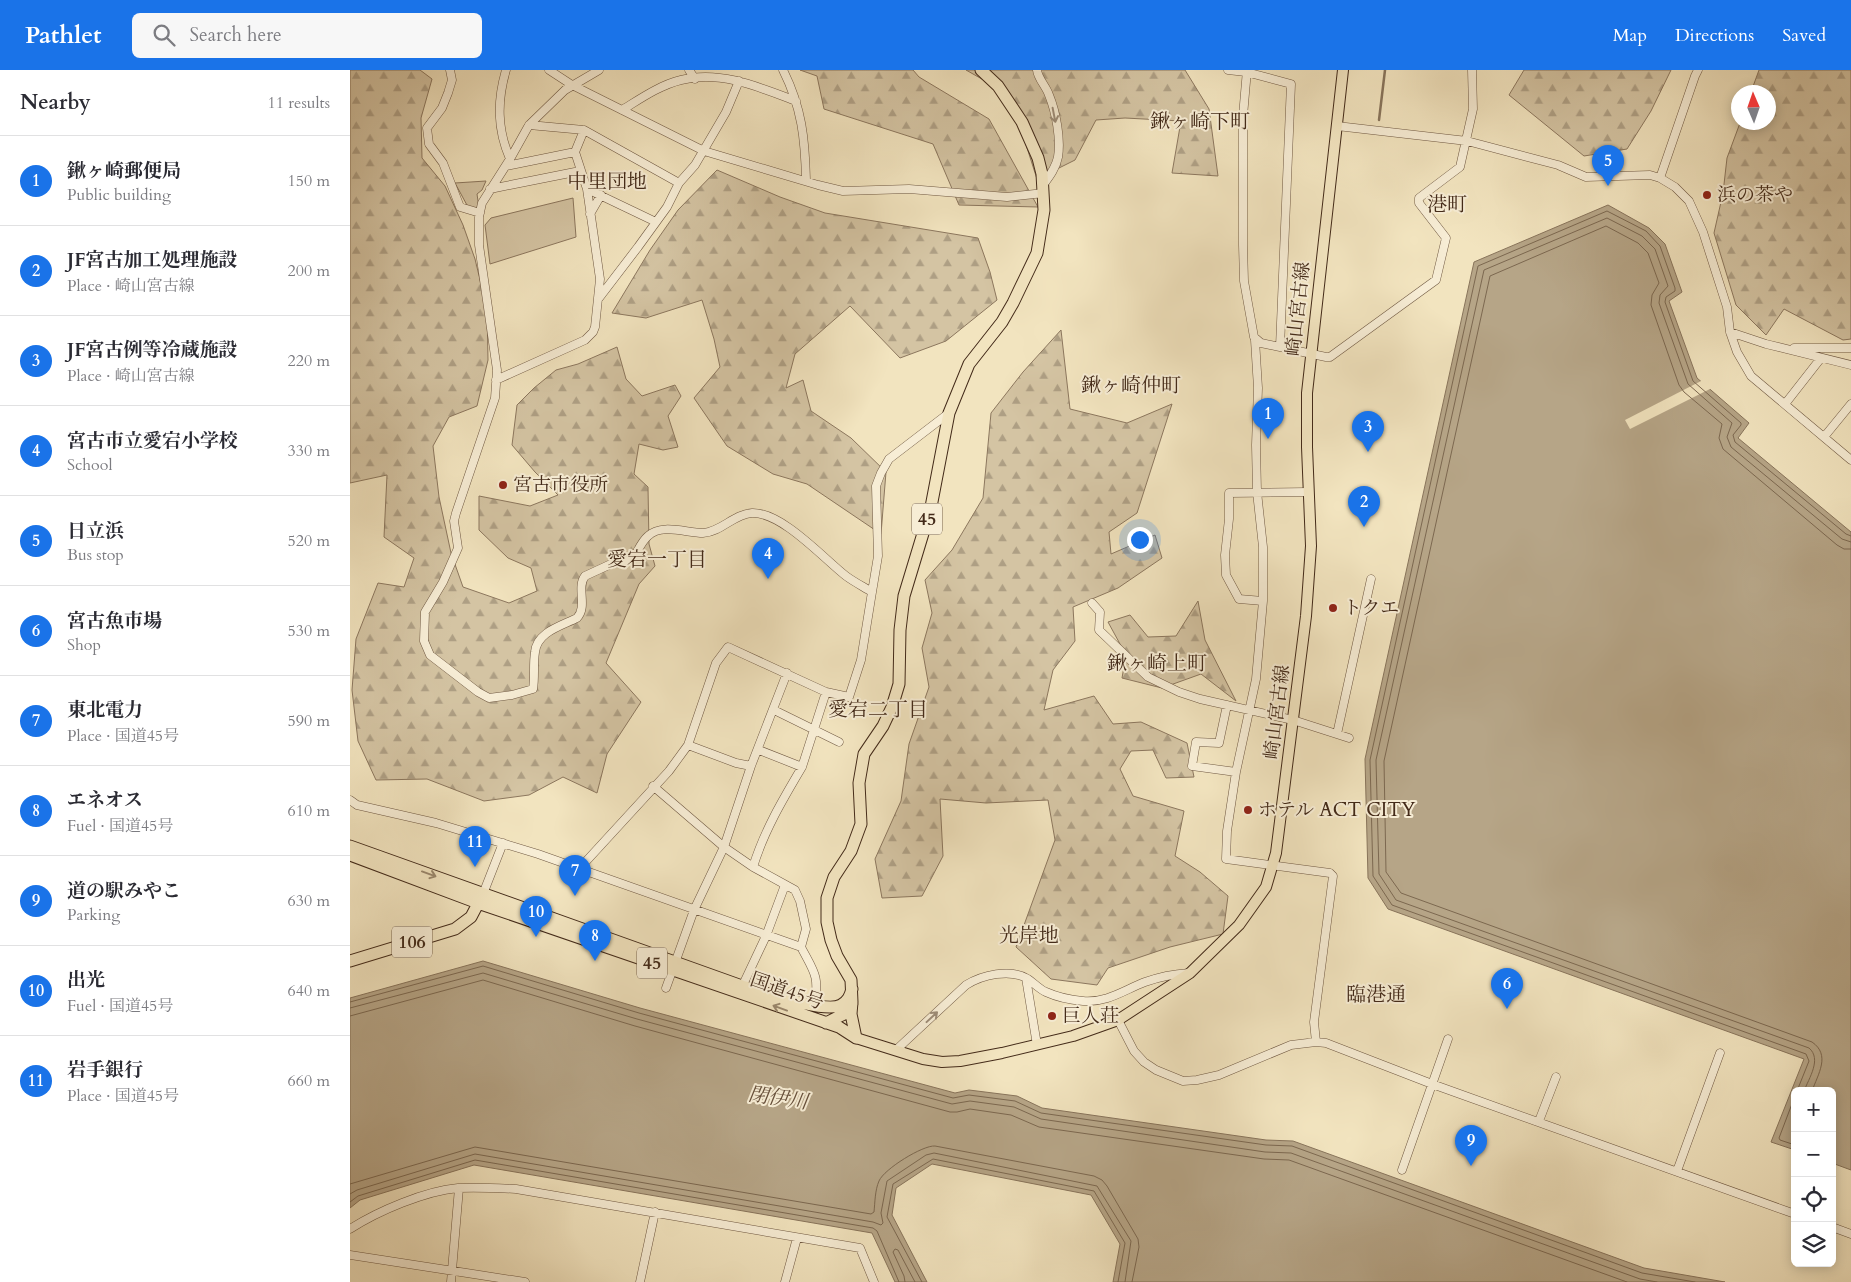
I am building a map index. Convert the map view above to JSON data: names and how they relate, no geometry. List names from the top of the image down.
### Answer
{
  "streets": {
    "highway": ["45", "106", "国道45号"],
    "main road": ["崎山宮古線"]
  },
  "crossings": [
    ["崎山宮古線", "45"],
    ["45", "国道45号"],
    ["106", "国道45号"]
  ],
  "districts": [
    "鍬ヶ崎下町",
    "中里団地",
    "港町",
    "鍬ヶ崎仲町",
    "愛宕一丁目",
    "鍬ヶ崎上町",
    "愛宕二丁目",
    "光岸地",
    "臨港通"
  ],
  "water": ["閉伊川"],
  "places": [
    "浜の茶や",
    "宮古市役所",
    "トクエ",
    "ホテル ACT CITY",
    "巨人荘"
  ],
  "north": "top",
  "page": {
    "header": "Pathlet",
    "search": "Search here",
    "nav": ["Map", "Directions", "Saved"],
    "heading": ["Nearby", "11 results"],
    "list": [
      {
        "mark": "1",
        "name": "鍬ヶ崎郵便局",
        "note": "Public building",
        "value": "150 m"
      },
      {
        "mark": "2",
        "name": "JF宮古加工処理施設",
        "note": "Place · 崎山宮古線",
        "value": "200 m"
      },
      {
        "mark": "3",
        "name": "JF宮古例等冷蔵施設",
        "note": "Place · 崎山宮古線",
        "value": "220 m"
      },
      {
        "mark": "4",
        "name": "宮古市立愛宕小学校",
        "note": "School",
        "value": "330 m"
      },
      {
        "mark": "5",
        "name": "日立浜",
        "note": "Bus stop",
        "value": "520 m"
      },
      {
        "mark": "6",
        "name": "宮古魚市場",
        "note": "Shop",
        "value": "530 m"
      },
      {
        "mark": "7",
        "name": "東北電力",
        "note": "Place · 国道45号",
        "value": "590 m"
      },
      {
        "mark": "8",
        "name": "エネオス",
        "note": "Fuel · 国道45号",
        "value": "610 m"
      },
      {
        "mark": "9",
        "name": "道の駅みやこ",
        "note": "Parking",
        "value": "630 m"
      },
      {
        "mark": "10",
        "name": "出光",
        "note": "Fuel · 国道45号",
        "value": "640 m"
      },
      {
        "mark": "11",
        "name": "岩手銀行",
        "note": "Place · 国道45号",
        "value": "660 m"
      }
    ],
    "pins": [
      "5",
      "1",
      "3",
      "2",
      "4",
      "11",
      "7",
      "10",
      "8",
      "6",
      "9"
    ],
    "map_buttons": ["+", "−"]
  }
}
